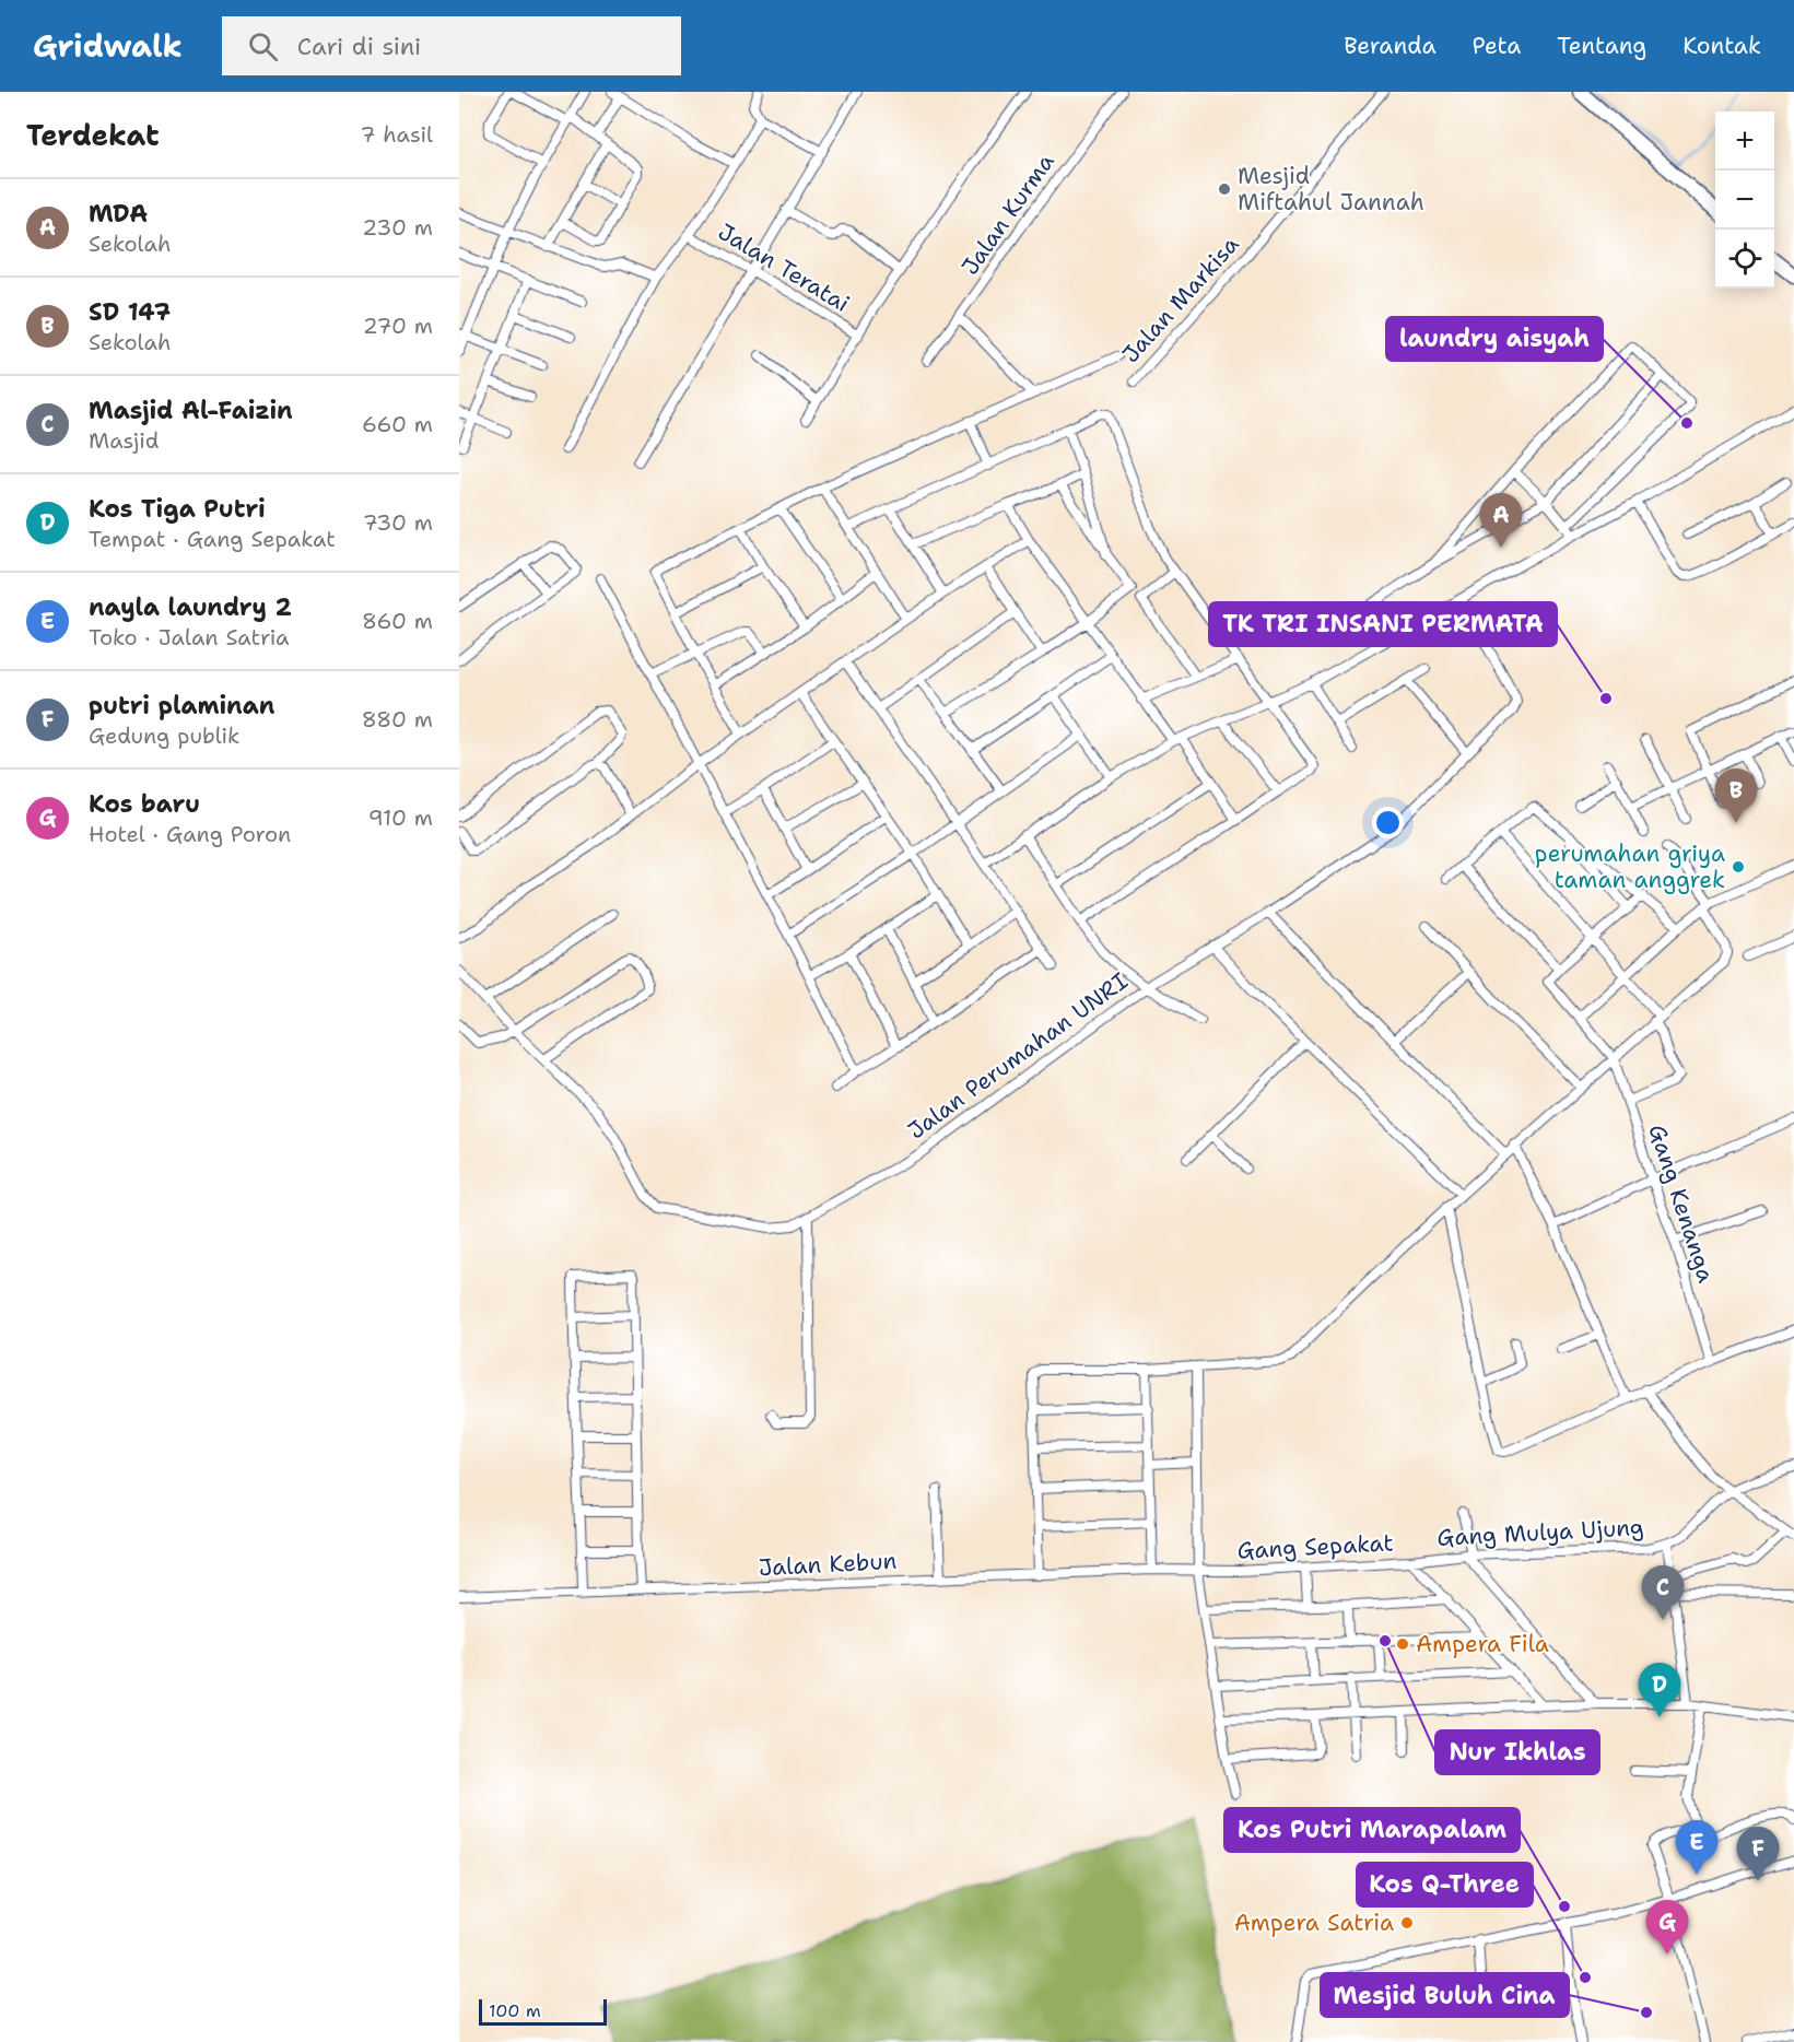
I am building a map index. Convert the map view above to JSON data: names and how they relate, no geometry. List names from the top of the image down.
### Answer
{
  "streets": {
    "street": [
      "Jalan Kurma",
      "Jalan Teratai",
      "Jalan Markisa",
      "Jalan Perumahan UNRI",
      "Gang Kenanga",
      "Gang Mulya Ujung",
      "Gang Sepakat",
      "Jalan Kebun"
    ]
  },
  "crossings": [
    ["Gang Mulya Ujung", "Gang Sepakat"],
    ["Gang Sepakat", "Jalan Kebun"]
  ],
  "places": [
    "Mesjid Miftahul Jannah",
    "laundry aisyah",
    "TK TRI INSANI PERMATA",
    "perumahan griya taman anggrek",
    "Nur Ikhlas",
    "Ampera Fila",
    "Kos Putri Marapalam",
    "Ampera Satria",
    "Kos Q-Three",
    "Mesjid Buluh Cina"
  ],
  "scale_bar": "100 m",
  "page": {
    "header": "Gridwalk",
    "search": "Cari di sini",
    "nav": [
      "Beranda",
      "Peta",
      "Tentang",
      "Kontak"
    ],
    "heading": ["Terdekat", "7 hasil"],
    "map_buttons": ["+", "−"],
    "list": [
      {
        "mark": "A",
        "name": "MDA",
        "note": "Sekolah",
        "value": "230 m"
      },
      {
        "mark": "B",
        "name": "SD 147",
        "note": "Sekolah",
        "value": "270 m"
      },
      {
        "mark": "C",
        "name": "Masjid Al-Faizin",
        "note": "Masjid",
        "value": "660 m"
      },
      {
        "mark": "D",
        "name": "Kos Tiga Putri",
        "note": "Tempat · Gang Sepakat",
        "value": "730 m"
      },
      {
        "mark": "E",
        "name": "nayla laundry 2",
        "note": "Toko · Jalan Satria",
        "value": "860 m"
      },
      {
        "mark": "F",
        "name": "putri plaminan",
        "note": "Gedung publik",
        "value": "880 m"
      },
      {
        "mark": "G",
        "name": "Kos baru",
        "note": "Hotel · Gang Poron",
        "value": "910 m"
      }
    ],
    "pins": [
      "A",
      "B",
      "C",
      "D",
      "E",
      "F",
      "G"
    ],
    "scale": "100 m"
  }
}
